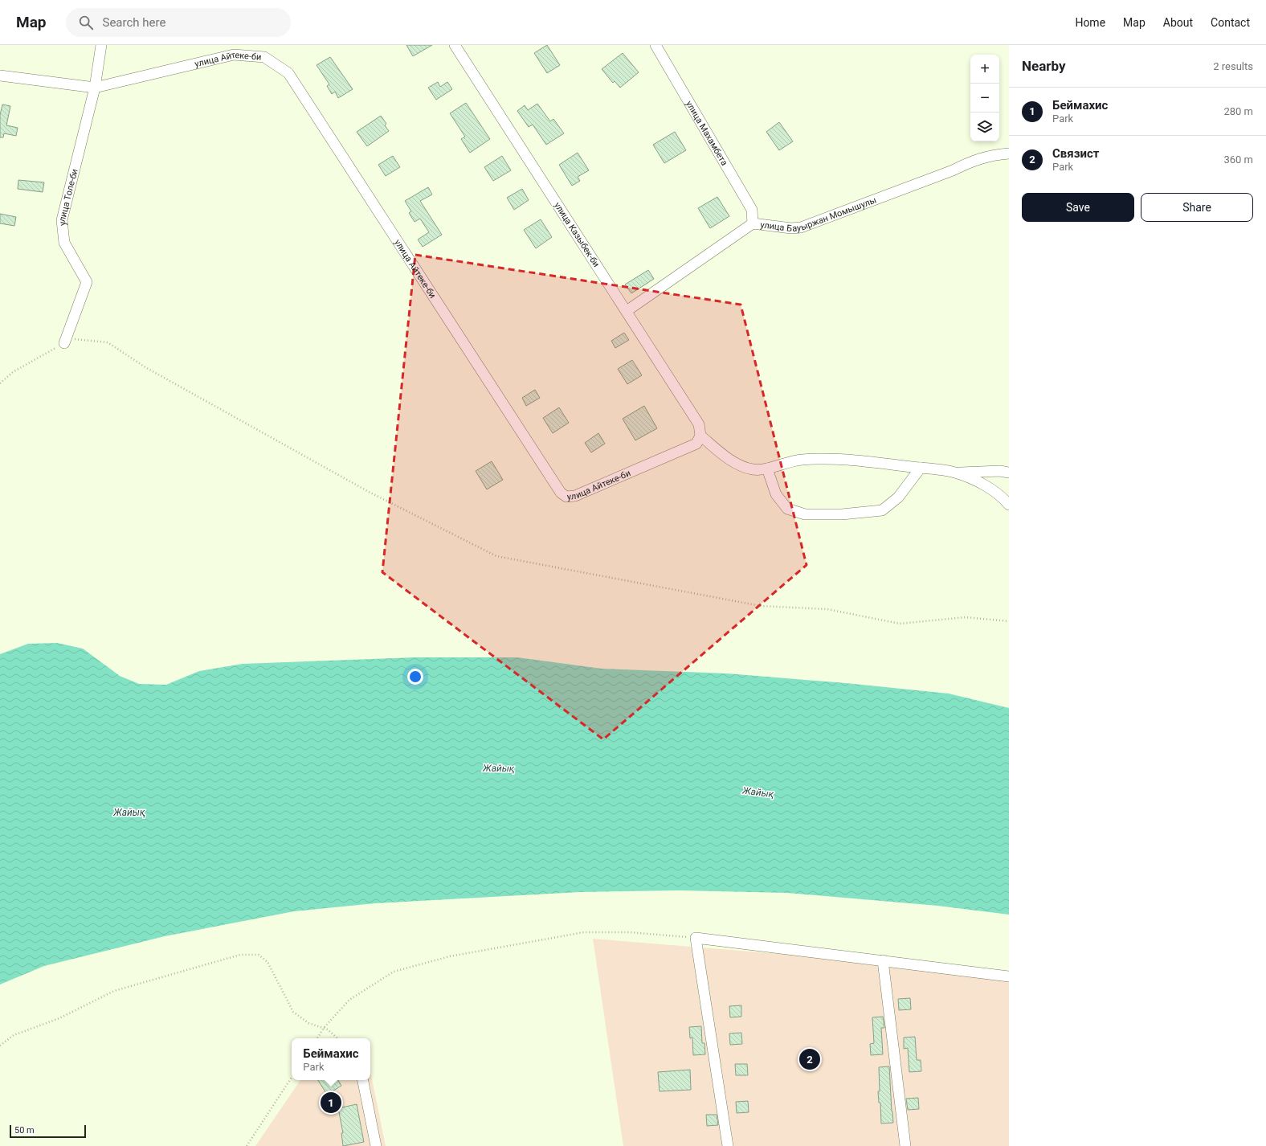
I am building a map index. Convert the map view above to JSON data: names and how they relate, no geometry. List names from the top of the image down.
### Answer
{
  "streets": {
    "street": [
      "улица Айтеке-би",
      "улица Махамбета",
      "улица Толе-би",
      "улица Бауыржан Момышулы",
      "улица Казыбек-би"
    ]
  },
  "crossings": [
    ["улица Айтеке-би", "улица Толе-би"],
    ["улица Айтеке-би", "улица Казыбек-би"],
    ["улица Махамбета", "улица Бауыржан Момышулы"],
    ["улица Бауыржан Момышулы", "улица Казыбек-би"]
  ],
  "water": ["Жайық"],
  "scale_bar": "50 m",
  "page": {
    "header": "Map",
    "search": "Search here",
    "nav": [
      "Home",
      "Map",
      "About",
      "Contact"
    ],
    "heading": ["Nearby", "2 results"],
    "map_buttons": ["+", "−"],
    "list": [
      {
        "mark": "1",
        "name": "Беймахис",
        "note": "Park",
        "value": "280 m"
      },
      {
        "mark": "2",
        "name": "Связист",
        "note": "Park",
        "value": "360 m"
      }
    ],
    "buttons": ["Save", "Share"],
    "popup": ["Беймахис", "Park"],
    "pins": ["2", "1"],
    "scale": "50 m"
  }
}
